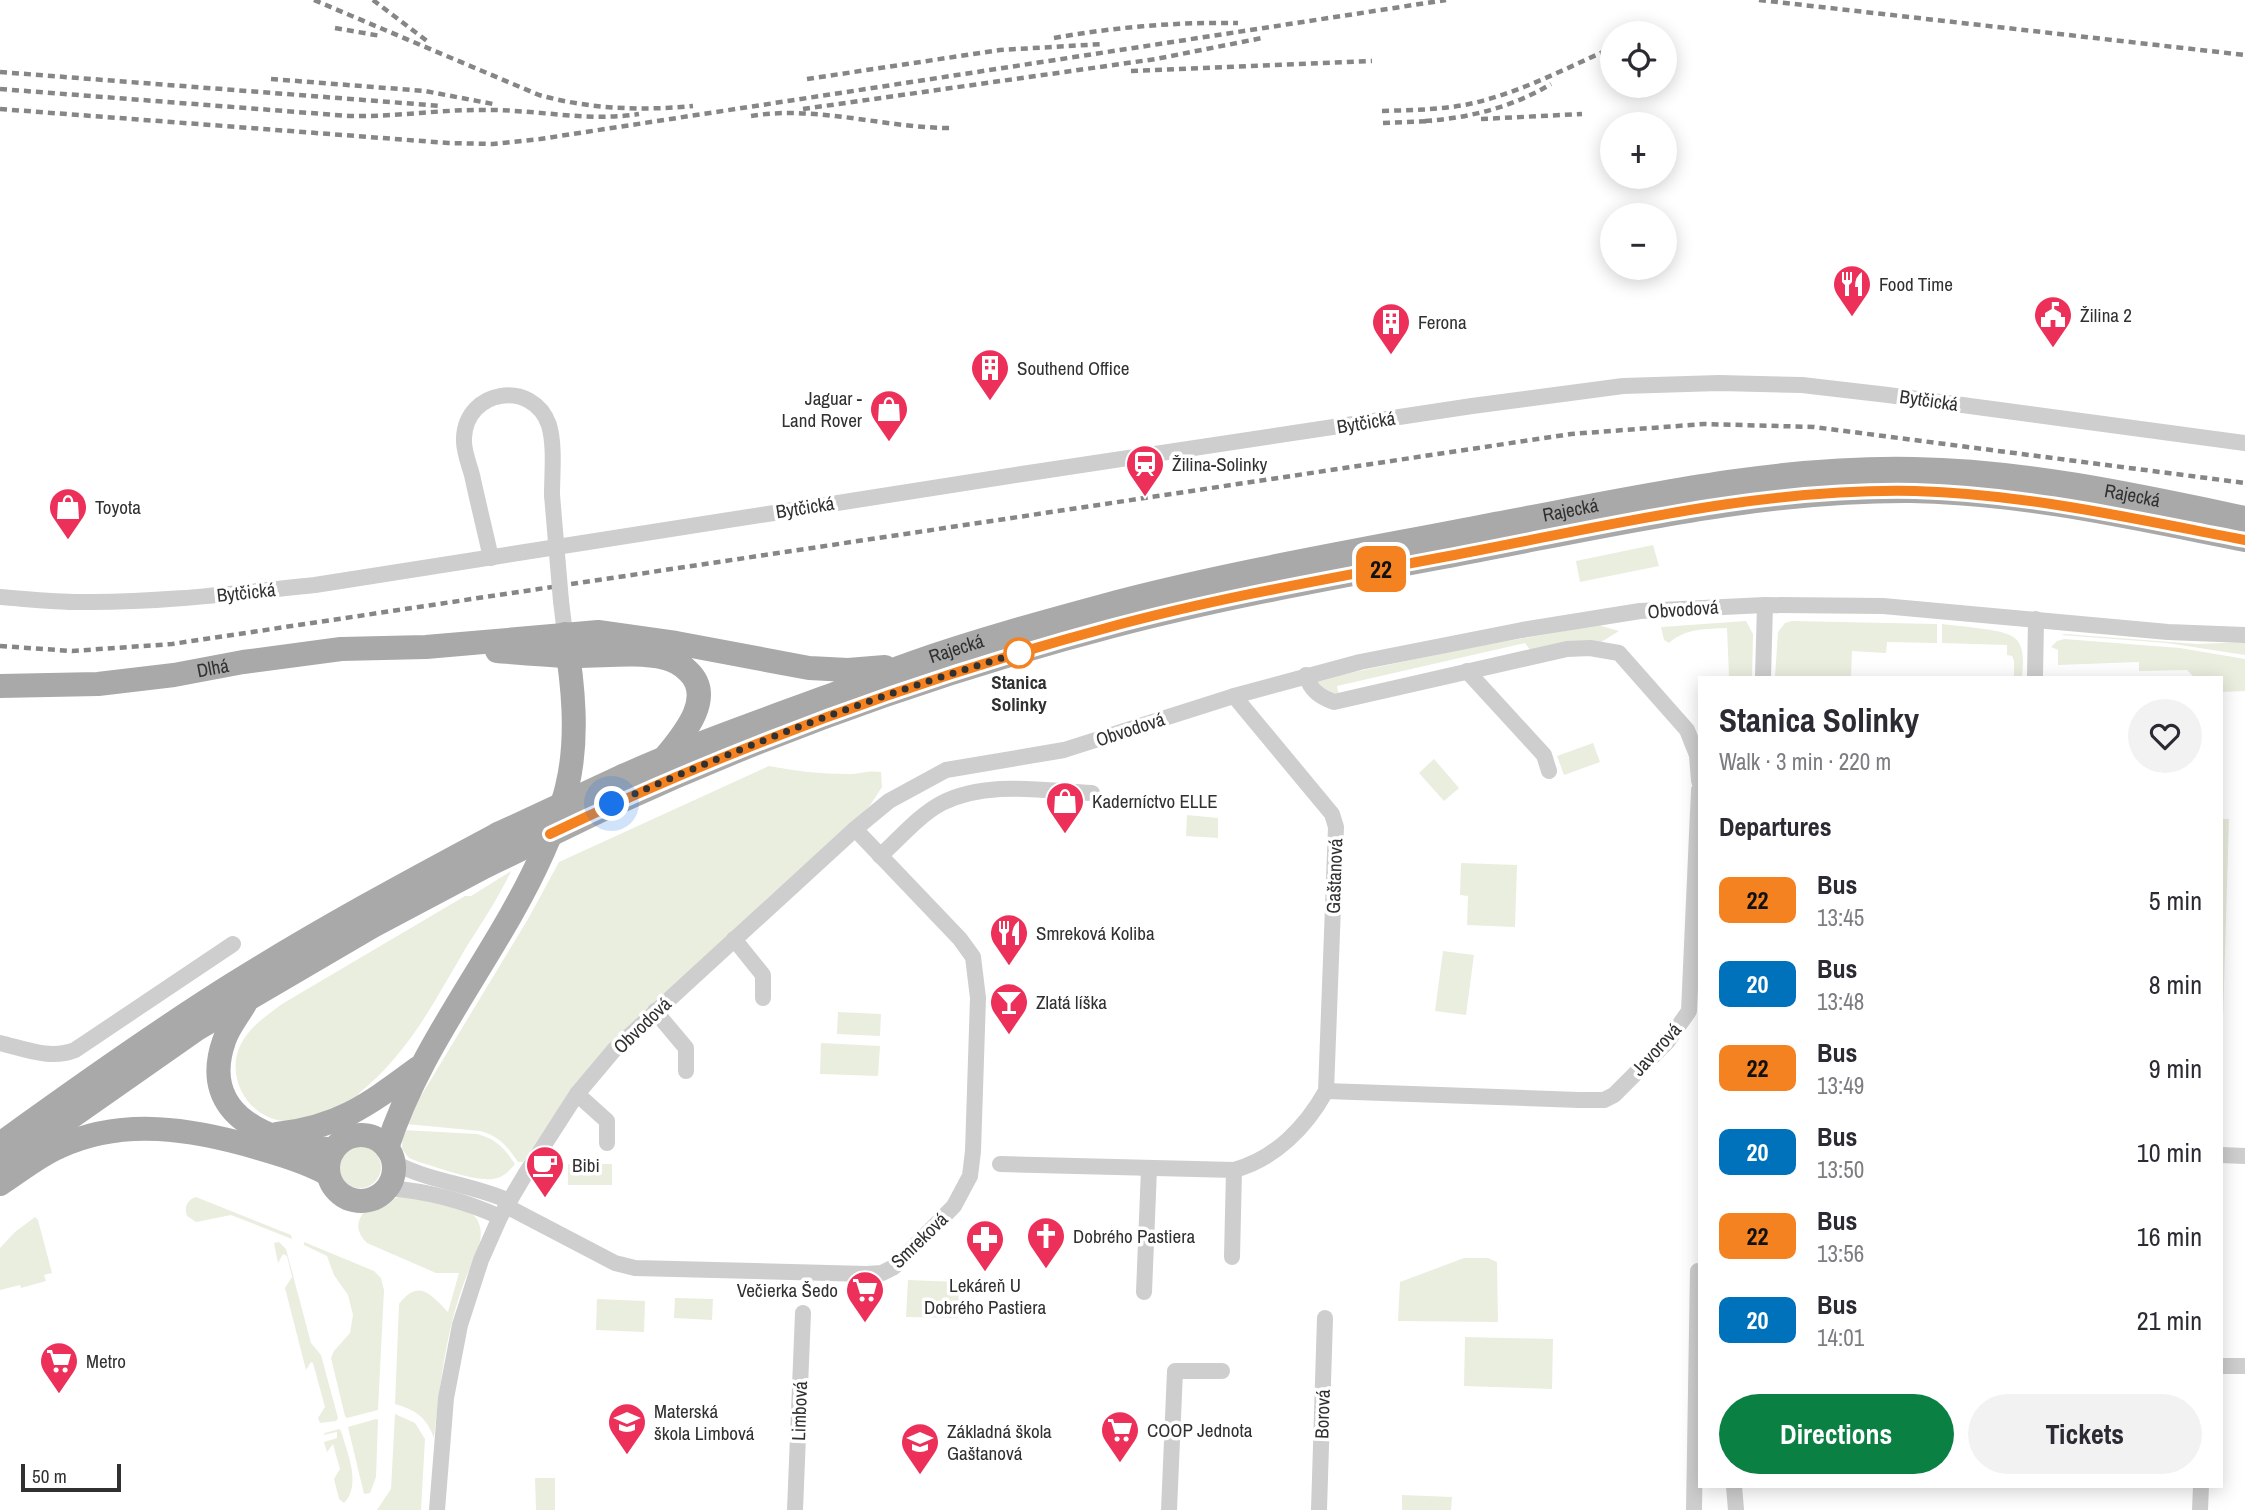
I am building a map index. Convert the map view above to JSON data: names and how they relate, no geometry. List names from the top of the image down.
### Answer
{
  "streets": {
    "main road": ["Rajecká", "Dlhá"],
    "street": [
      "Bytčická",
      "Obvodová",
      "Gaštanová",
      "Javorová",
      "Smreková",
      "Limbová",
      "Borová"
    ]
  },
  "crossings": [
    ["Obvodová", "Gaštanová"],
    ["Obvodová", "Smreková"],
    ["Gaštanová", "Javorová"]
  ],
  "places": {
    "restaurant": ["Food Time", "Smreková Koliba"],
    "public building": ["Žilina 2"],
    "building": ["Ferona", "Southend Office"],
    "shop": ["Jaguar - Land Rover", "Toyota", "Kaderníctvo ELLE"],
    "station": ["Žilina-Solinky"],
    "other": ["Stanica Solinky"],
    "bar": ["Zlatá líška"],
    "cafe": ["Bibi"],
    "church": ["Dobrého Pastiera"],
    "pharmacy": ["Lekáreň U Dobrého Pastiera"],
    "supermarket": ["Večierka Šedo", "Metro", "COOP Jednota"],
    "school or university": ["Materská škola Limbová", "Základná škola Gaštanová"]
  },
  "lines": ["bus line 22"],
  "scale_bar": "50 m",
  "page": {
    "on_map": "22",
    "map_buttons": ["+", "−"],
    "heading": [
      ["Stanica Solinky", "Walk · 3 min · 220 m"],
      "Departures"
    ],
    "list": [
      {
        "mark": "22",
        "name": "Bus",
        "note": "13:45",
        "value": "5 min"
      },
      {
        "mark": "20",
        "name": "Bus",
        "note": "13:48",
        "value": "8 min"
      },
      {
        "mark": "22",
        "name": "Bus",
        "note": "13:49",
        "value": "9 min"
      },
      {
        "mark": "20",
        "name": "Bus",
        "note": "13:50",
        "value": "10 min"
      },
      {
        "mark": "22",
        "name": "Bus",
        "note": "13:56",
        "value": "16 min"
      },
      {
        "mark": "20",
        "name": "Bus",
        "note": "14:01",
        "value": "21 min"
      }
    ],
    "buttons": ["Directions", "Tickets"],
    "scale": "50 m"
  }
}
